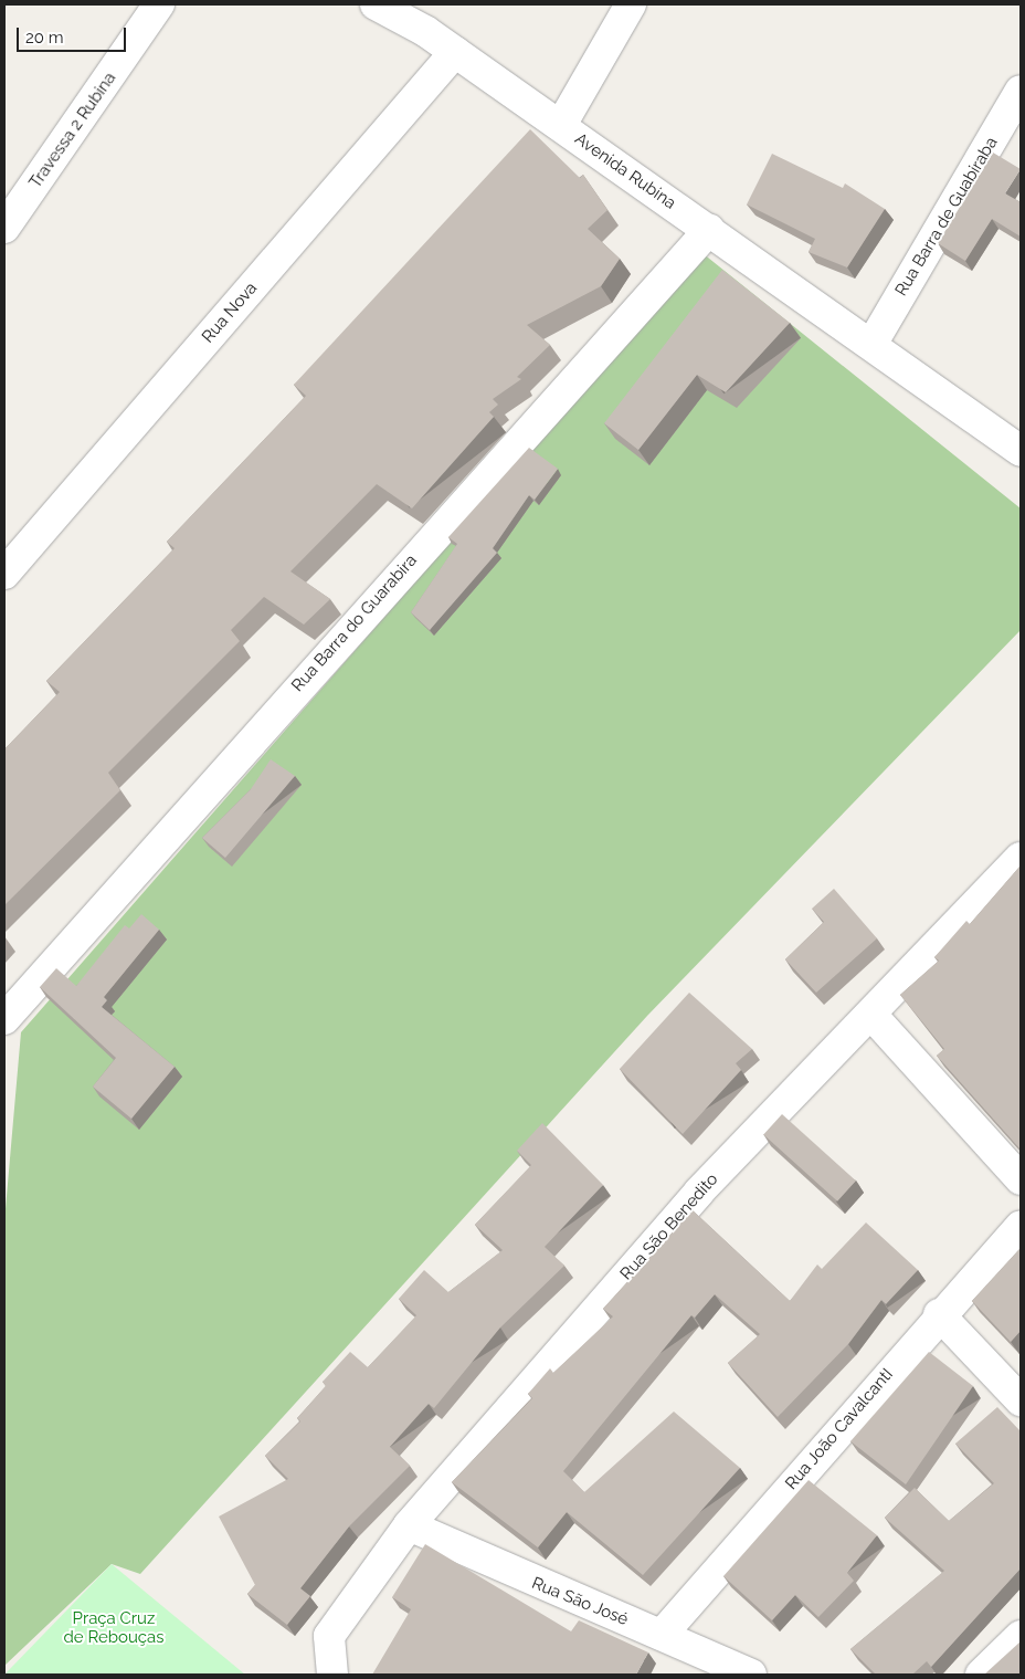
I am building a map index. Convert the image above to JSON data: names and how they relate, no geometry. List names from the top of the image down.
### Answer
{
  "streets": {
    "street": [
      "Travessa 2 Rubina",
      "Avenida Rubina",
      "Rua Barra de Guabiraba",
      "Rua Nova",
      "Rua Barra do Guarabira",
      "Rua São Benedito",
      "Rua João CavalcantI",
      "Rua São José"
    ]
  },
  "crossings": [
    ["Avenida Rubina", "Rua Barra de Guabiraba"],
    ["Avenida Rubina", "Rua Nova"],
    ["Avenida Rubina", "Rua Barra do Guarabira"],
    ["Rua São Benedito", "Rua São José"],
    ["Rua João CavalcantI", "Rua São José"]
  ],
  "parks": ["Praça Cruz de Rebouças"],
  "scale_bar": "20 m"
}
